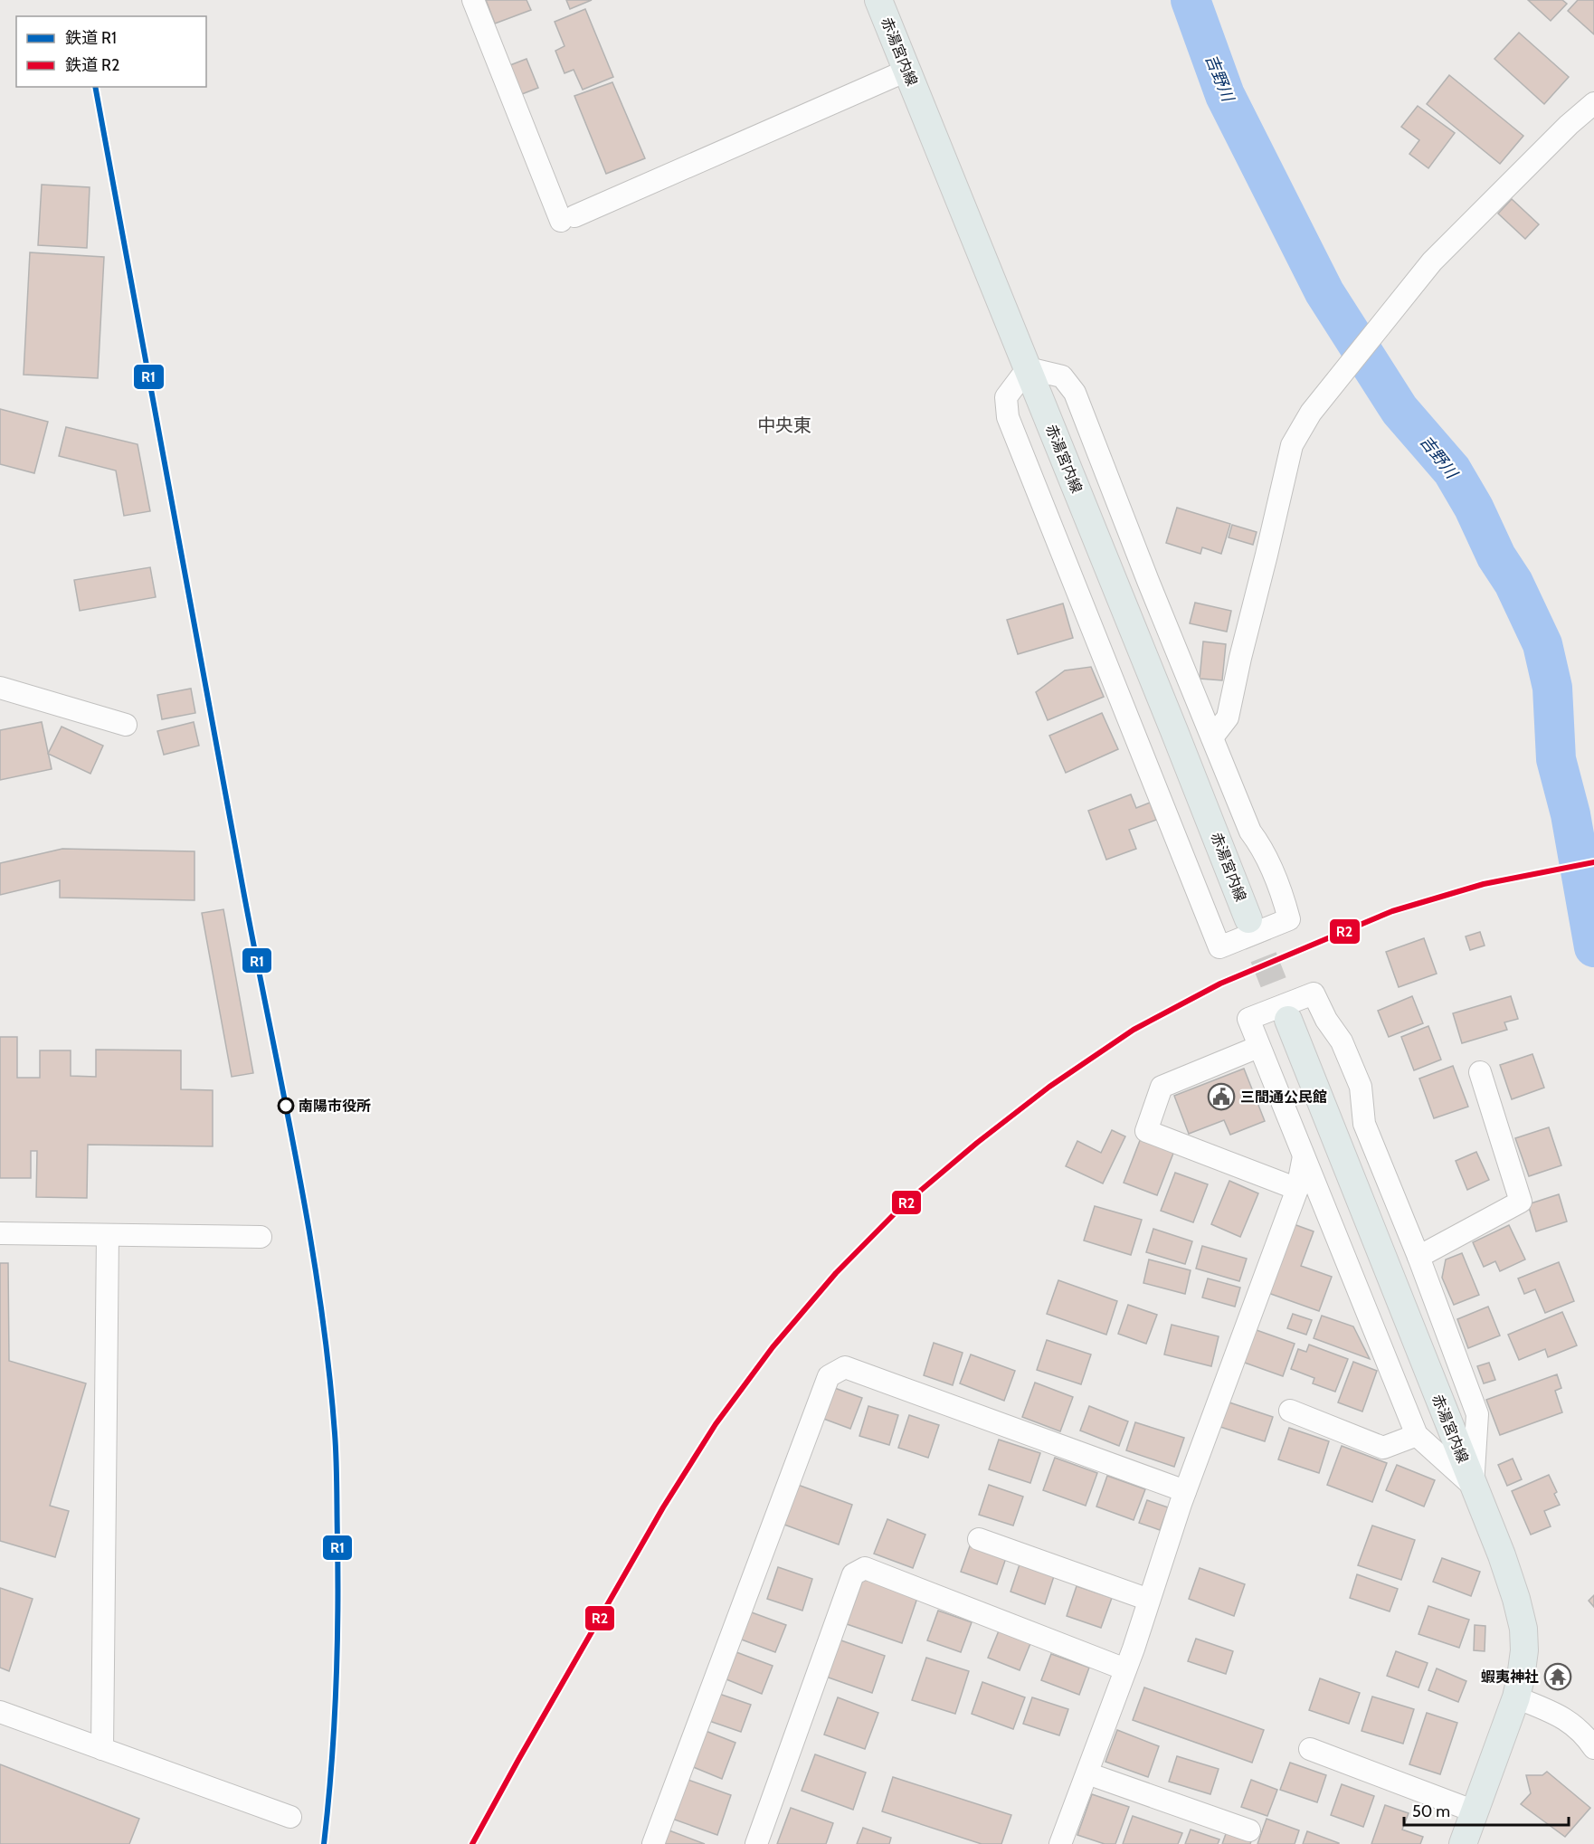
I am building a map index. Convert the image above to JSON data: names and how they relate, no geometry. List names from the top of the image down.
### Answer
{
  "streets": {
    "main road": ["赤湯宮内線"]
  },
  "districts": ["中央東"],
  "water": ["吉野川"],
  "places": {
    "public building": ["三間通公民館"],
    "other": ["南陽市役所"],
    "temple": ["蝦夷神社"]
  },
  "lines": ["rail line R1", "rail line R2"],
  "legend": ["鉄道 R1", "鉄道 R2"],
  "scale_bar": "50 m"
}
